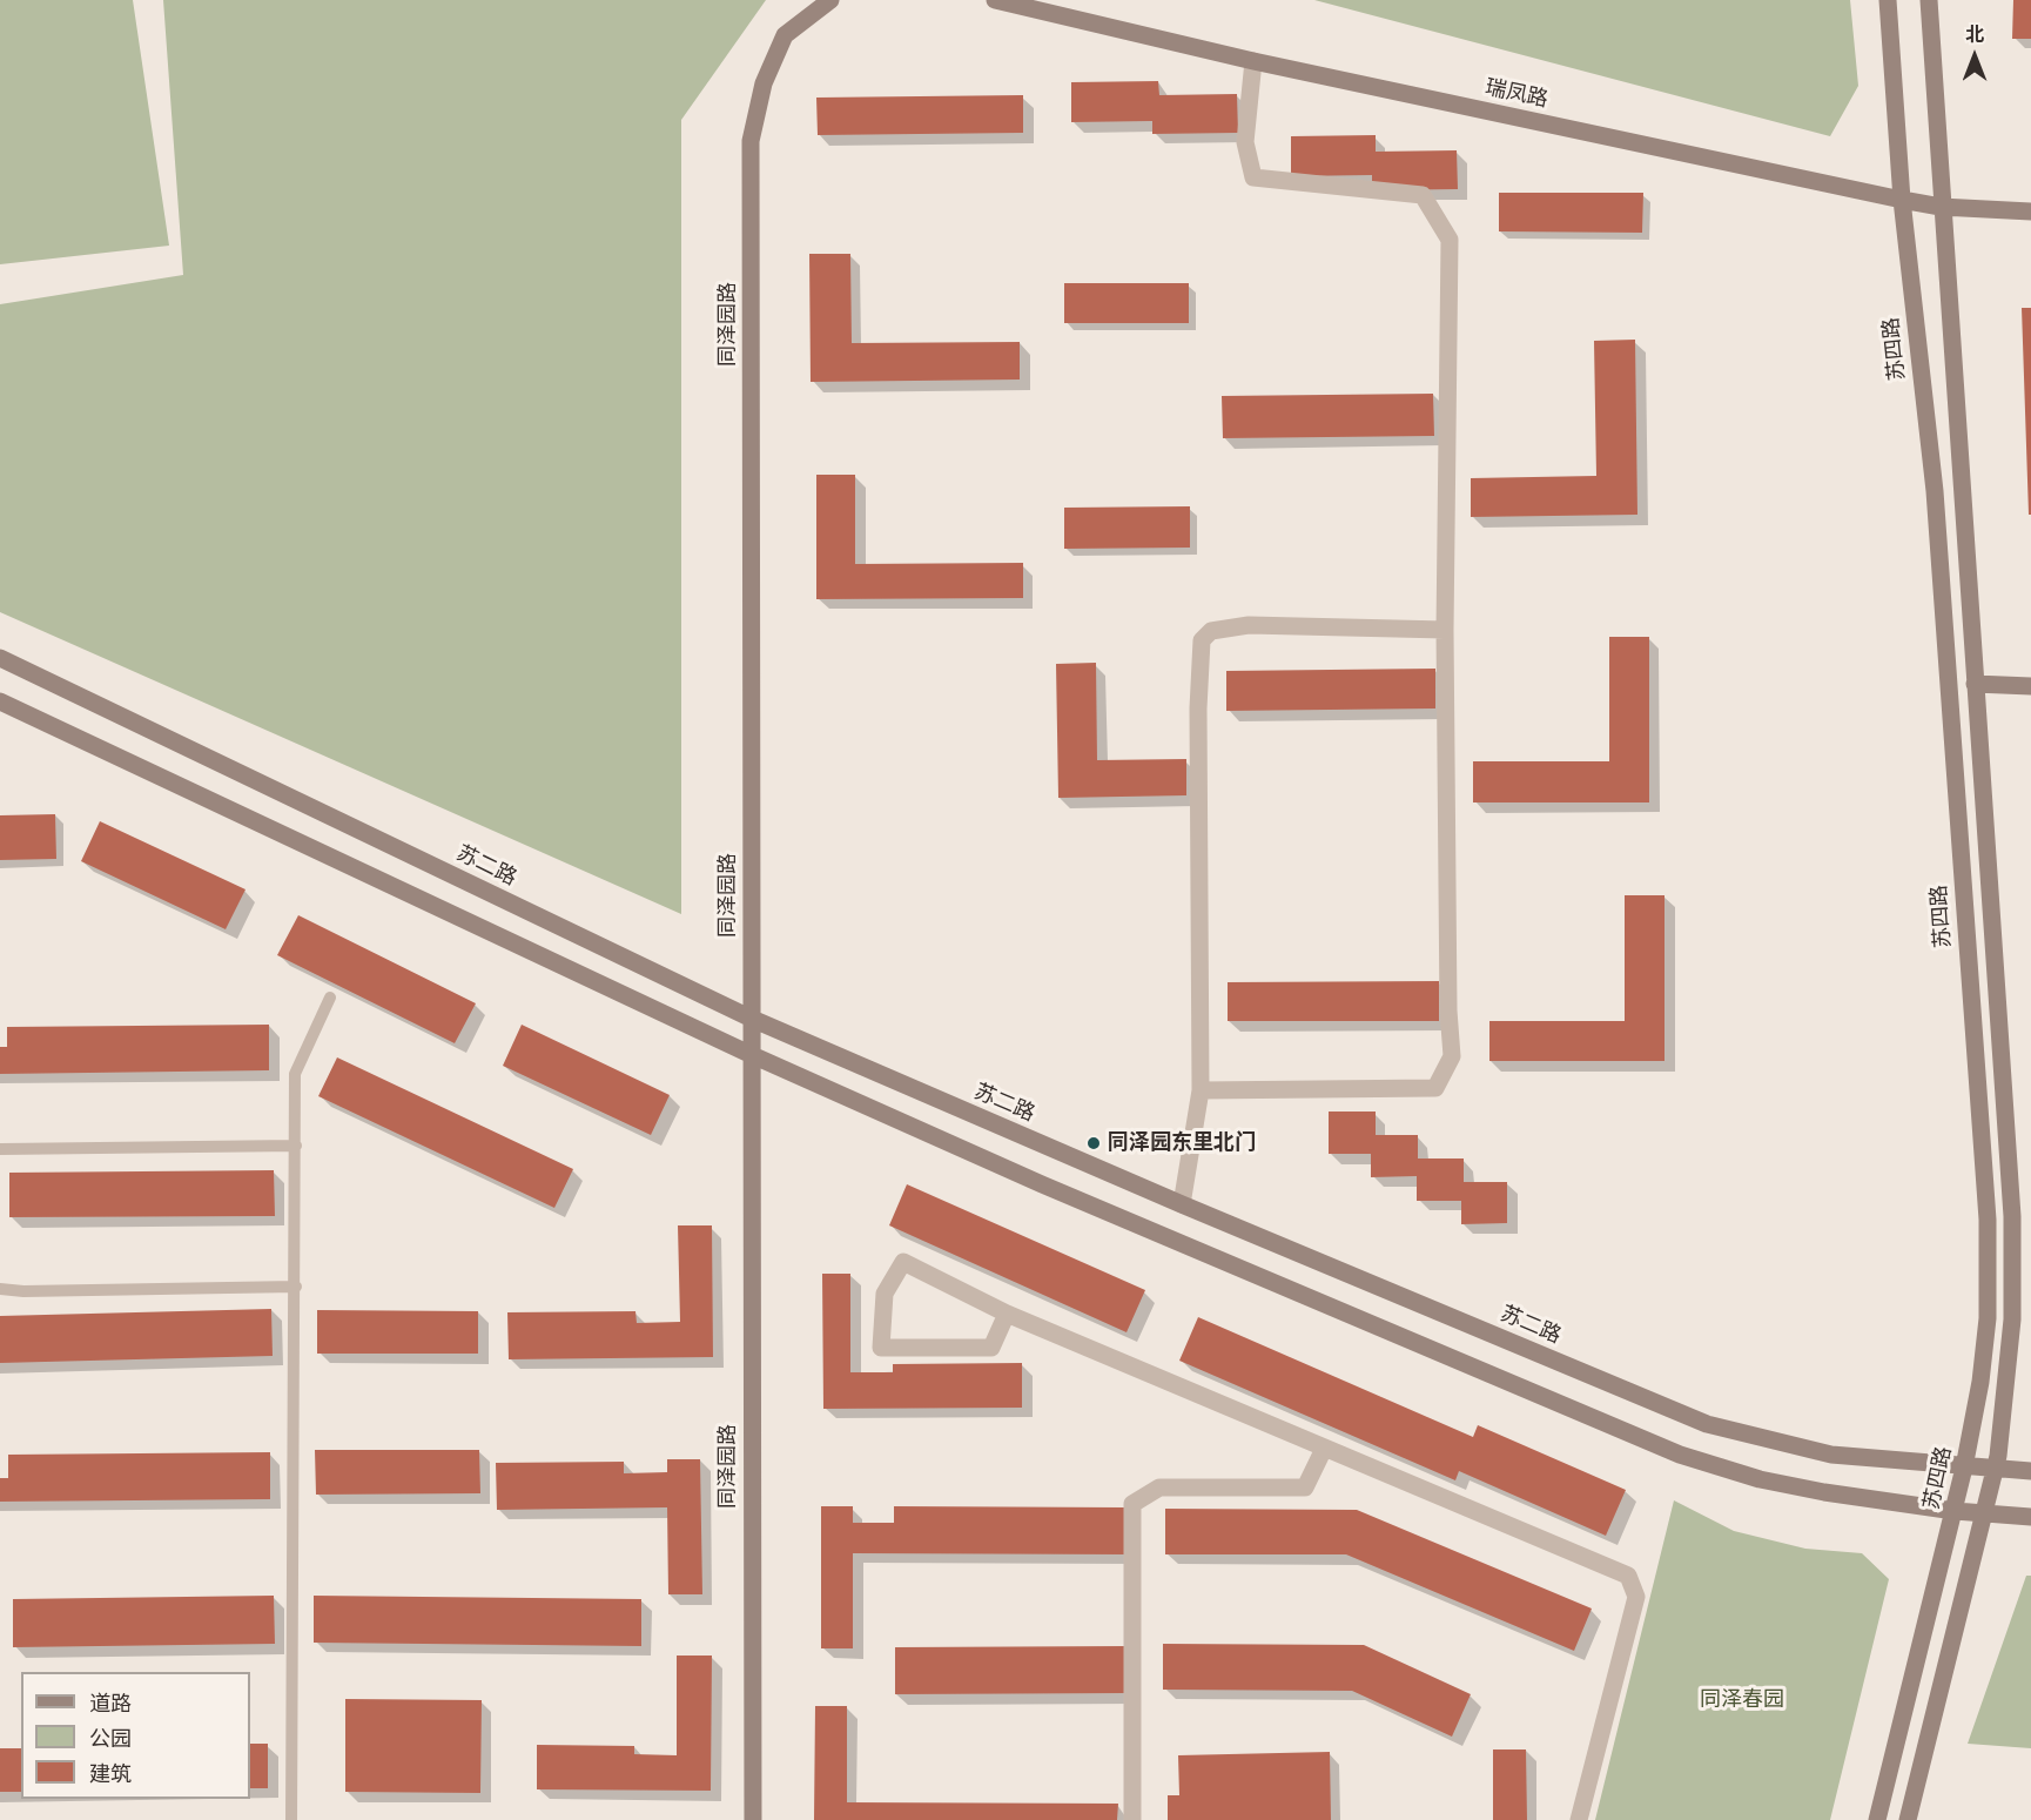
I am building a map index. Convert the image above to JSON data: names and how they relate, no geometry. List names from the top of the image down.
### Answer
{
  "streets": {
    "street": [
      "瑞凤路",
      "同泽园路",
      "苏四路",
      "苏二路"
    ]
  },
  "crossings": [
    ["瑞凤路", "苏四路"],
    ["同泽园路", "苏二路"],
    ["苏四路", "苏二路"]
  ],
  "parks": ["同泽春园"],
  "places": ["同泽园东里北门"],
  "legend": ["道路", "公园", "建筑"],
  "north": "top"
}
